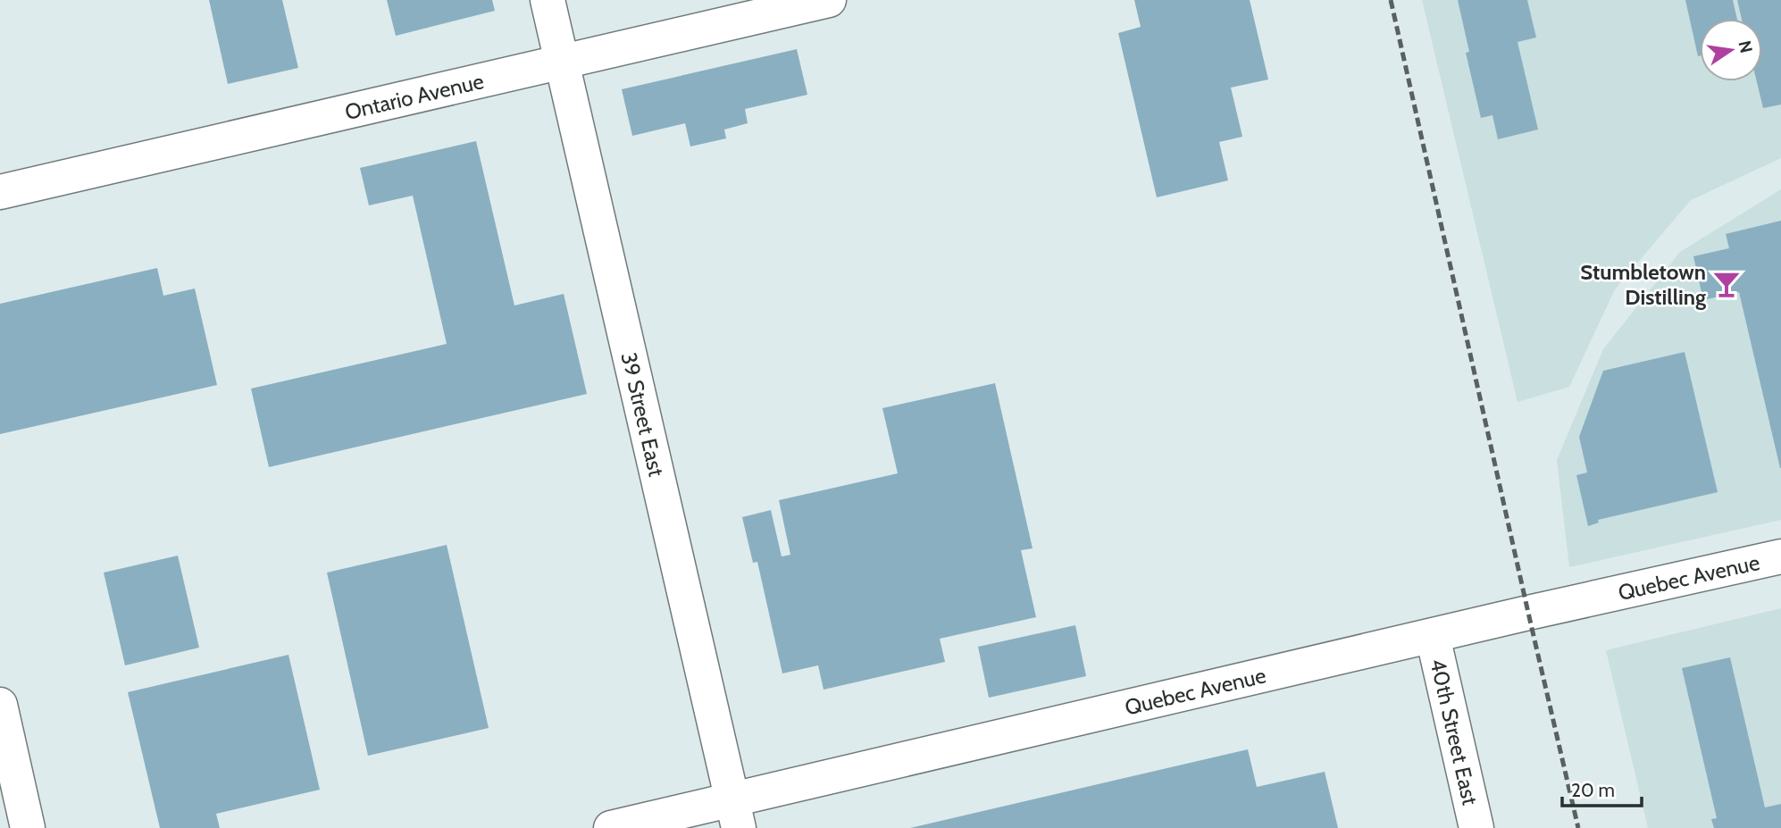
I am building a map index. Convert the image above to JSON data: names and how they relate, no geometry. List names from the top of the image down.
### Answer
{
  "streets": {
    "street": [
      "Ontario Avenue",
      "39 Street East",
      "Quebec Avenue",
      "40th Street East"
    ]
  },
  "crossings": [
    ["Ontario Avenue", "39 Street East"],
    ["39 Street East", "Quebec Avenue"],
    ["Quebec Avenue", "40th Street East"]
  ],
  "places": {
    "bar": ["Stumbletown Distilling"]
  },
  "scale_bar": "20 m",
  "north": "right"
}
